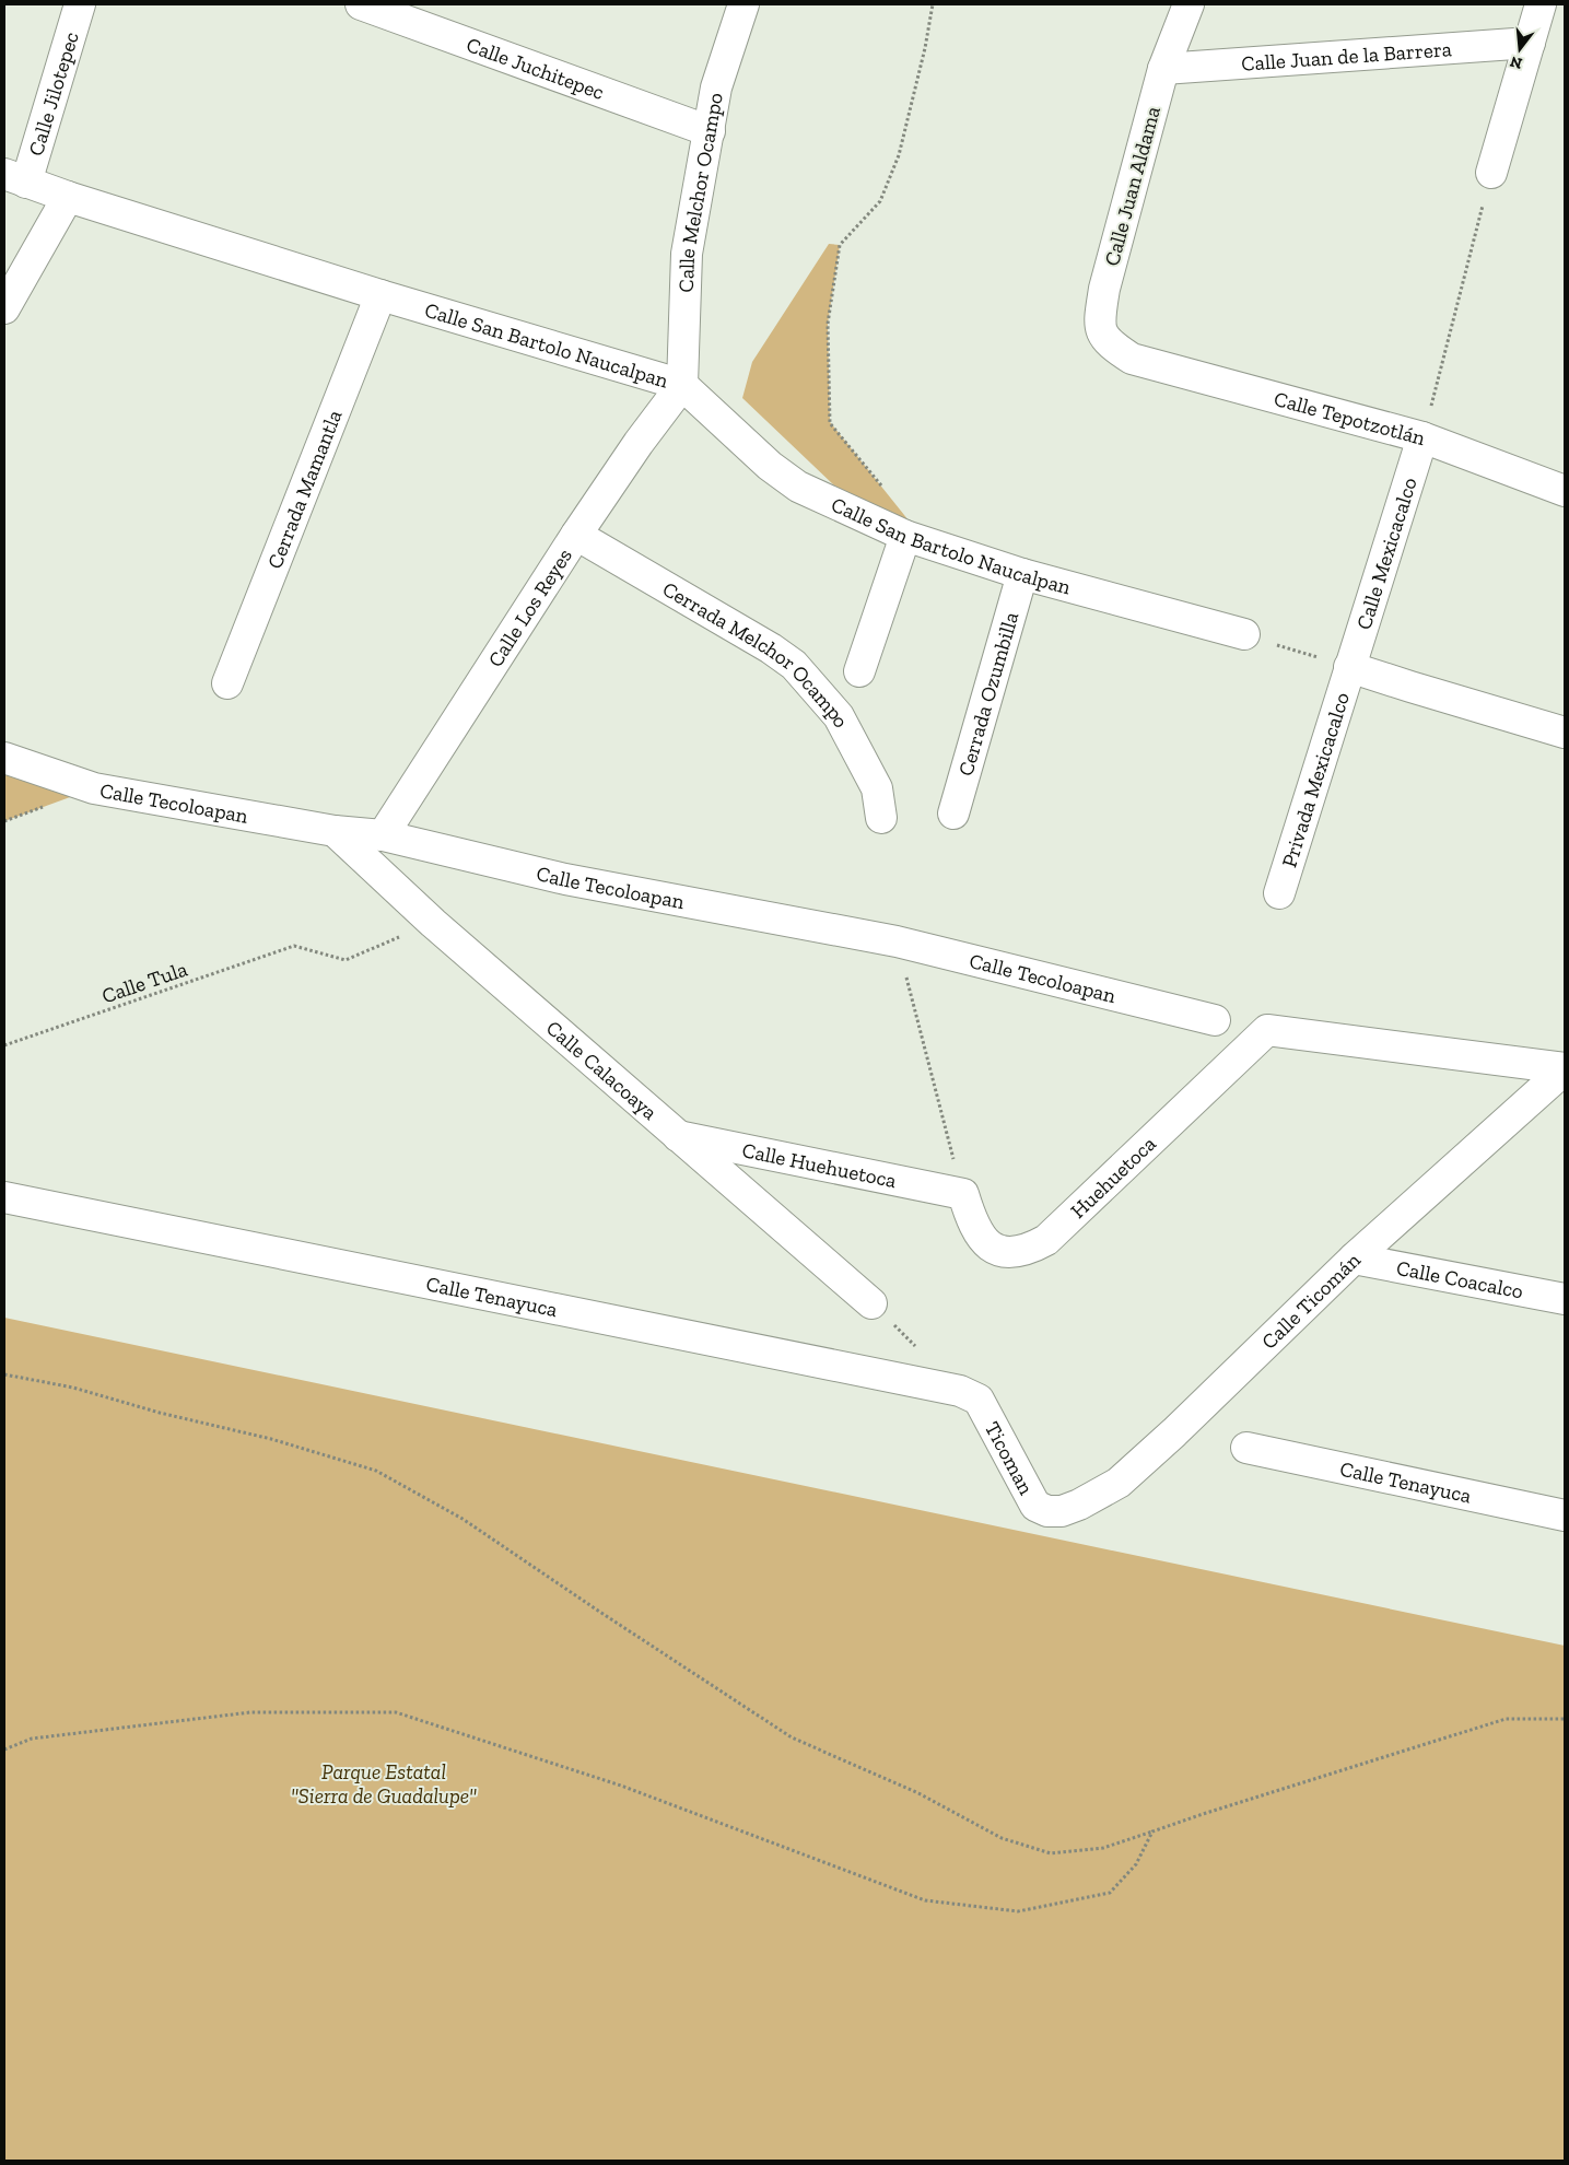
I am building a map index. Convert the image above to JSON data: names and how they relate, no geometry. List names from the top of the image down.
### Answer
{
  "streets": {
    "street": [
      "Calle Juan de la Barrera",
      "Calle Juchitepec",
      "Calle Jilotepec",
      "Calle Juan Aldama",
      "Calle Melchor Ocampo",
      "Calle San Bartolo Naucalpan",
      "Calle Tepotzotlán",
      "Cerrada Mamantla",
      "Calle Mexicacalco",
      "Calle Los Reyes",
      "Cerrada Melchor Ocampo",
      "Cerrada Ozumbilla",
      "Privada Mexicacalco",
      "Calle Tecoloapan",
      "Calle Calacoaya",
      "Calle Huehuetoca",
      "Huehuetoca",
      "Calle Coacalco",
      "Calle Tenayuca",
      "Calle Ticomán",
      "Ticoman"
    ],
    "path": ["Calle Tula"]
  },
  "crossings": [
    ["Calle Juan de la Barrera", "Calle Juan Aldama"],
    ["Calle Juchitepec", "Calle Melchor Ocampo"],
    ["Calle Jilotepec", "Calle San Bartolo Naucalpan"],
    ["Calle Juan Aldama", "Calle Tepotzotlán"],
    ["Calle Melchor Ocampo", "Calle San Bartolo Naucalpan"],
    ["Calle Melchor Ocampo", "Calle Los Reyes"],
    ["Calle San Bartolo Naucalpan", "Cerrada Mamantla"],
    ["Calle San Bartolo Naucalpan", "Calle Los Reyes"],
    ["Calle San Bartolo Naucalpan", "Cerrada Ozumbilla"],
    ["Calle Tepotzotlán", "Calle Mexicacalco"],
    ["Calle Mexicacalco", "Privada Mexicacalco"],
    ["Calle Los Reyes", "Cerrada Melchor Ocampo"],
    ["Calle Los Reyes", "Calle Tecoloapan"],
    ["Calle Tecoloapan", "Calle Calacoaya"],
    ["Calle Tula", "Calle Calacoaya"],
    ["Calle Calacoaya", "Calle Huehuetoca"],
    ["Calle Huehuetoca", "Huehuetoca"],
    ["Huehuetoca", "Calle Ticomán"],
    ["Calle Coacalco", "Calle Ticomán"],
    ["Calle Tenayuca", "Ticoman"],
    ["Calle Ticomán", "Ticoman"]
  ],
  "parks": ["Parque Estatal \"Sierra de Guadalupe\""],
  "north": "bottom"
}
